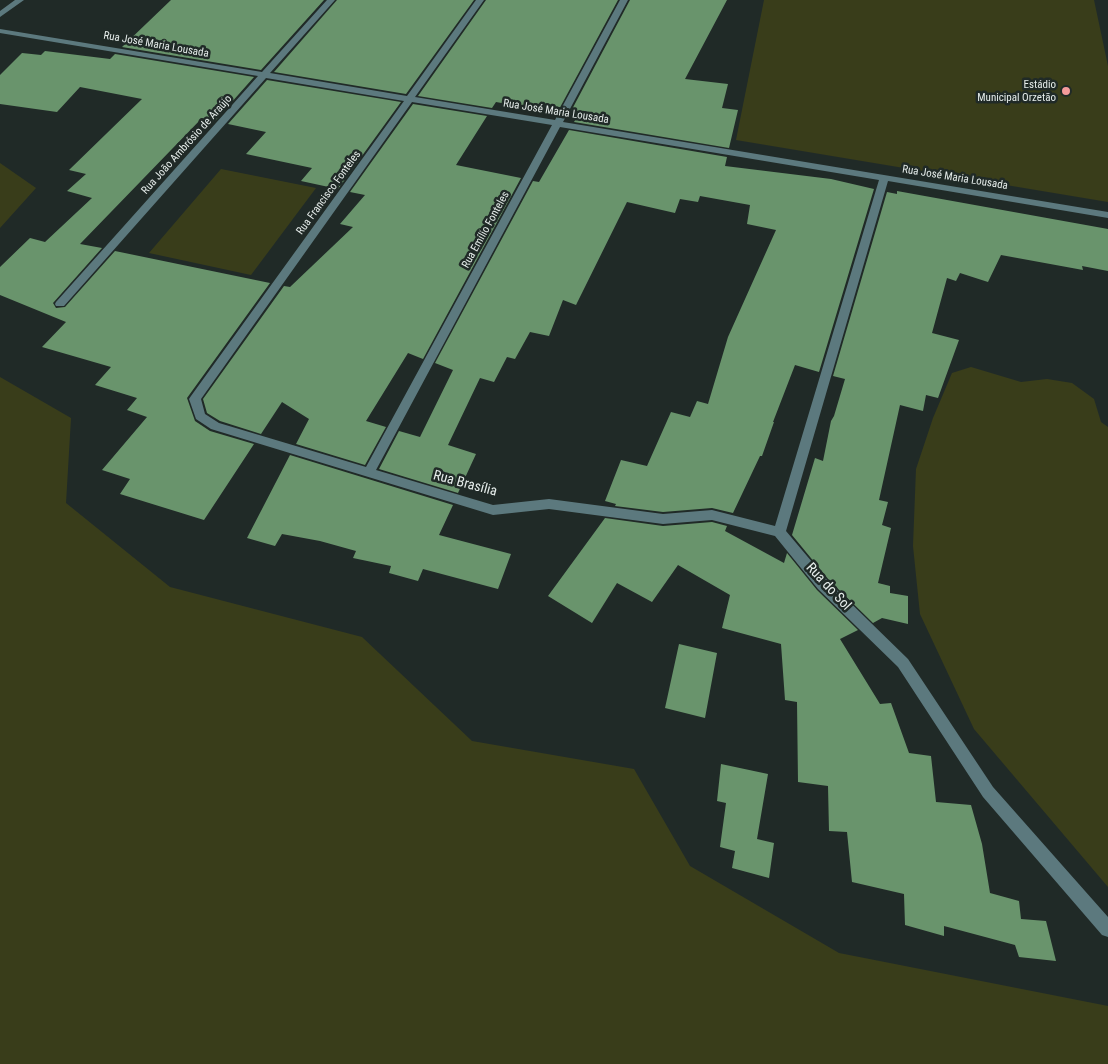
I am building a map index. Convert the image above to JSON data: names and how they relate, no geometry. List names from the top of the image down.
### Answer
{
  "streets": {
    "street": [
      "Rua José Maria Lousada",
      "Rua João Ambrósio de Araújo",
      "Rua Francisco Fonteles",
      "Rua Emílio Fonteles",
      "Rua Brasília",
      "Rua do Sol"
    ]
  },
  "crossings": [
    ["Rua José Maria Lousada", "Rua João Ambrósio de Araújo"],
    ["Rua José Maria Lousada", "Rua Francisco Fonteles"],
    ["Rua José Maria Lousada", "Rua Emílio Fonteles"],
    ["Rua Francisco Fonteles", "Rua Brasília"],
    ["Rua Emílio Fonteles", "Rua Brasília"],
    ["Rua Brasília", "Rua do Sol"]
  ],
  "places": ["Estádio Municipal Orzetão"]
}
